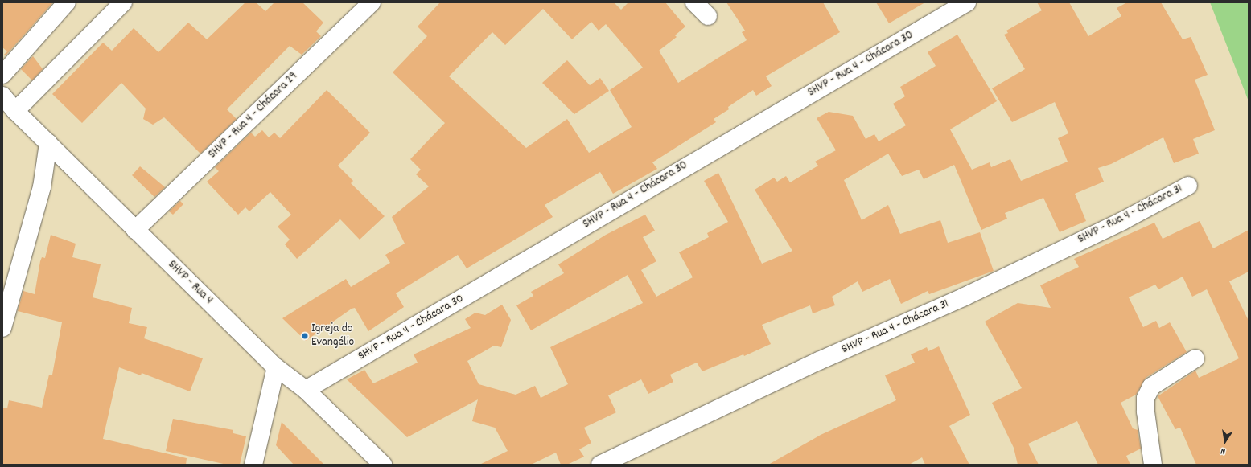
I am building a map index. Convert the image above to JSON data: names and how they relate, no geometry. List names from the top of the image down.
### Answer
{
  "streets": {
    "street": [
      "SHVP - Rua 4 - Chácara 30",
      "SHVP - Rua 4 - Chácara 29",
      "SHVP - Rua 4 - Chácara 31",
      "SHVP - Rua 4"
    ]
  },
  "crossings": [
    ["SHVP - Rua 4 - Chácara 30", "SHVP - Rua 4"],
    ["SHVP - Rua 4 - Chácara 29", "SHVP - Rua 4"]
  ],
  "places": ["Igreja do Evangélio"],
  "north": "bottom"
}
